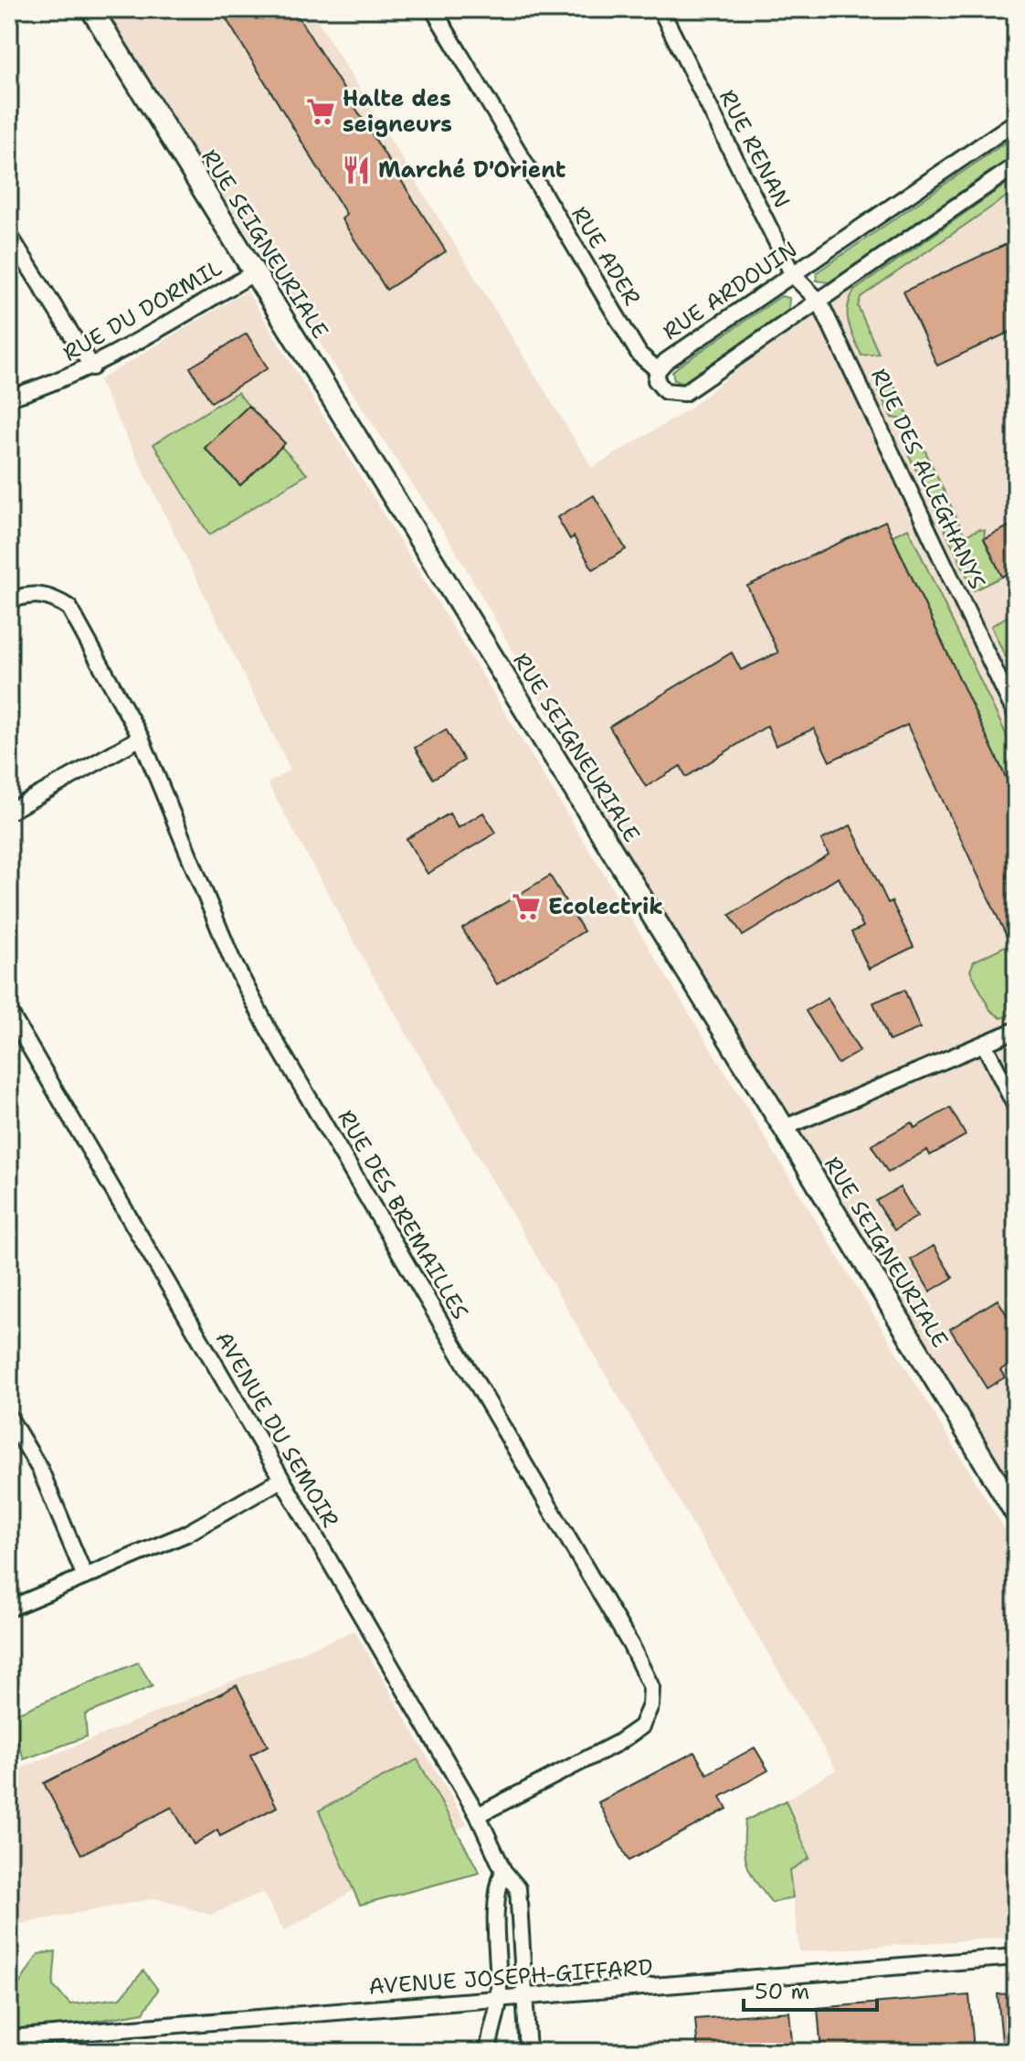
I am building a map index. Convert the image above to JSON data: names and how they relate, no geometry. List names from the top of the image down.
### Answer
{
  "streets": {
    "street": [
      "RUE RENAN",
      "RUE SEIGNEURIALE",
      "RUE ADER",
      "RUE ARDOUIN",
      "RUE DU DORMIL",
      "RUE DES ALLEGHANYS",
      "RUE DES BREMAILLES",
      "AVENUE DU SEMOIR",
      "AVENUE JOSEPH-GIFFARD"
    ]
  },
  "crossings": [
    ["RUE RENAN", "RUE ARDOUIN"],
    ["RUE RENAN", "RUE DES ALLEGHANYS"],
    ["RUE SEIGNEURIALE", "RUE DU DORMIL"],
    ["RUE ADER", "RUE ARDOUIN"],
    ["RUE ARDOUIN", "RUE DES ALLEGHANYS"],
    ["RUE DES BREMAILLES", "AVENUE DU SEMOIR"],
    ["AVENUE DU SEMOIR", "AVENUE JOSEPH-GIFFARD"]
  ],
  "places": {
    "supermarket": ["Halte des seigneurs", "Ecolectrik"],
    "restaurant": ["Marché D'Orient"]
  },
  "scale_bar": "50 m"
}
